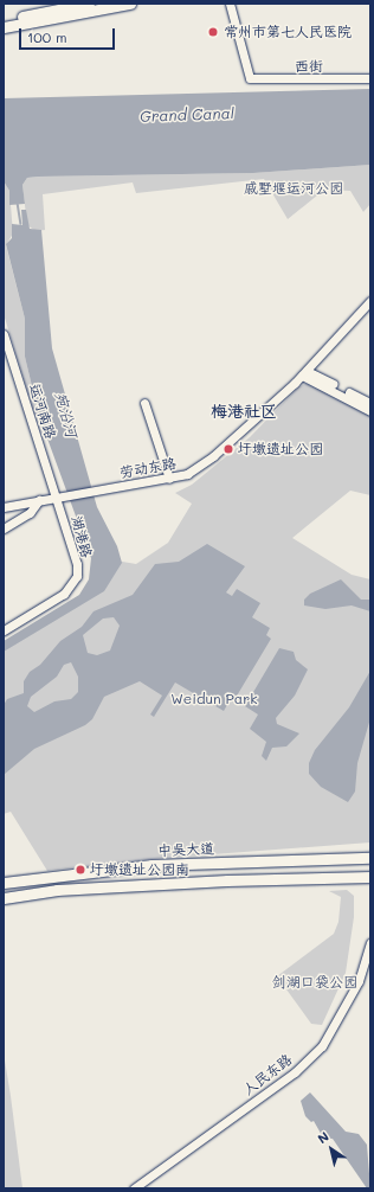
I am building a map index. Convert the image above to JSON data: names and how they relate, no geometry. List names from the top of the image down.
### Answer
{
  "streets": {
    "main road": ["中吴大道"],
    "street": [
      "西街",
      "运河南路",
      "劳动东路",
      "湖港路",
      "人民东路"
    ]
  },
  "crossings": [
    ["运河南路", "劳动东路"],
    ["运河南路", "湖港路"],
    ["劳动东路", "湖港路"]
  ],
  "districts": ["梅港社区"],
  "water": ["Grand Canal", "宛沿河"],
  "parks": ["戚墅堰运河公园", "Weidun Park", "剑湖口袋公园"],
  "places": ["常州市第七人民医院", "圩墩遗址公园", "圩墩遗址公园南"],
  "scale_bar": "100 m",
  "north": "top left"
}
